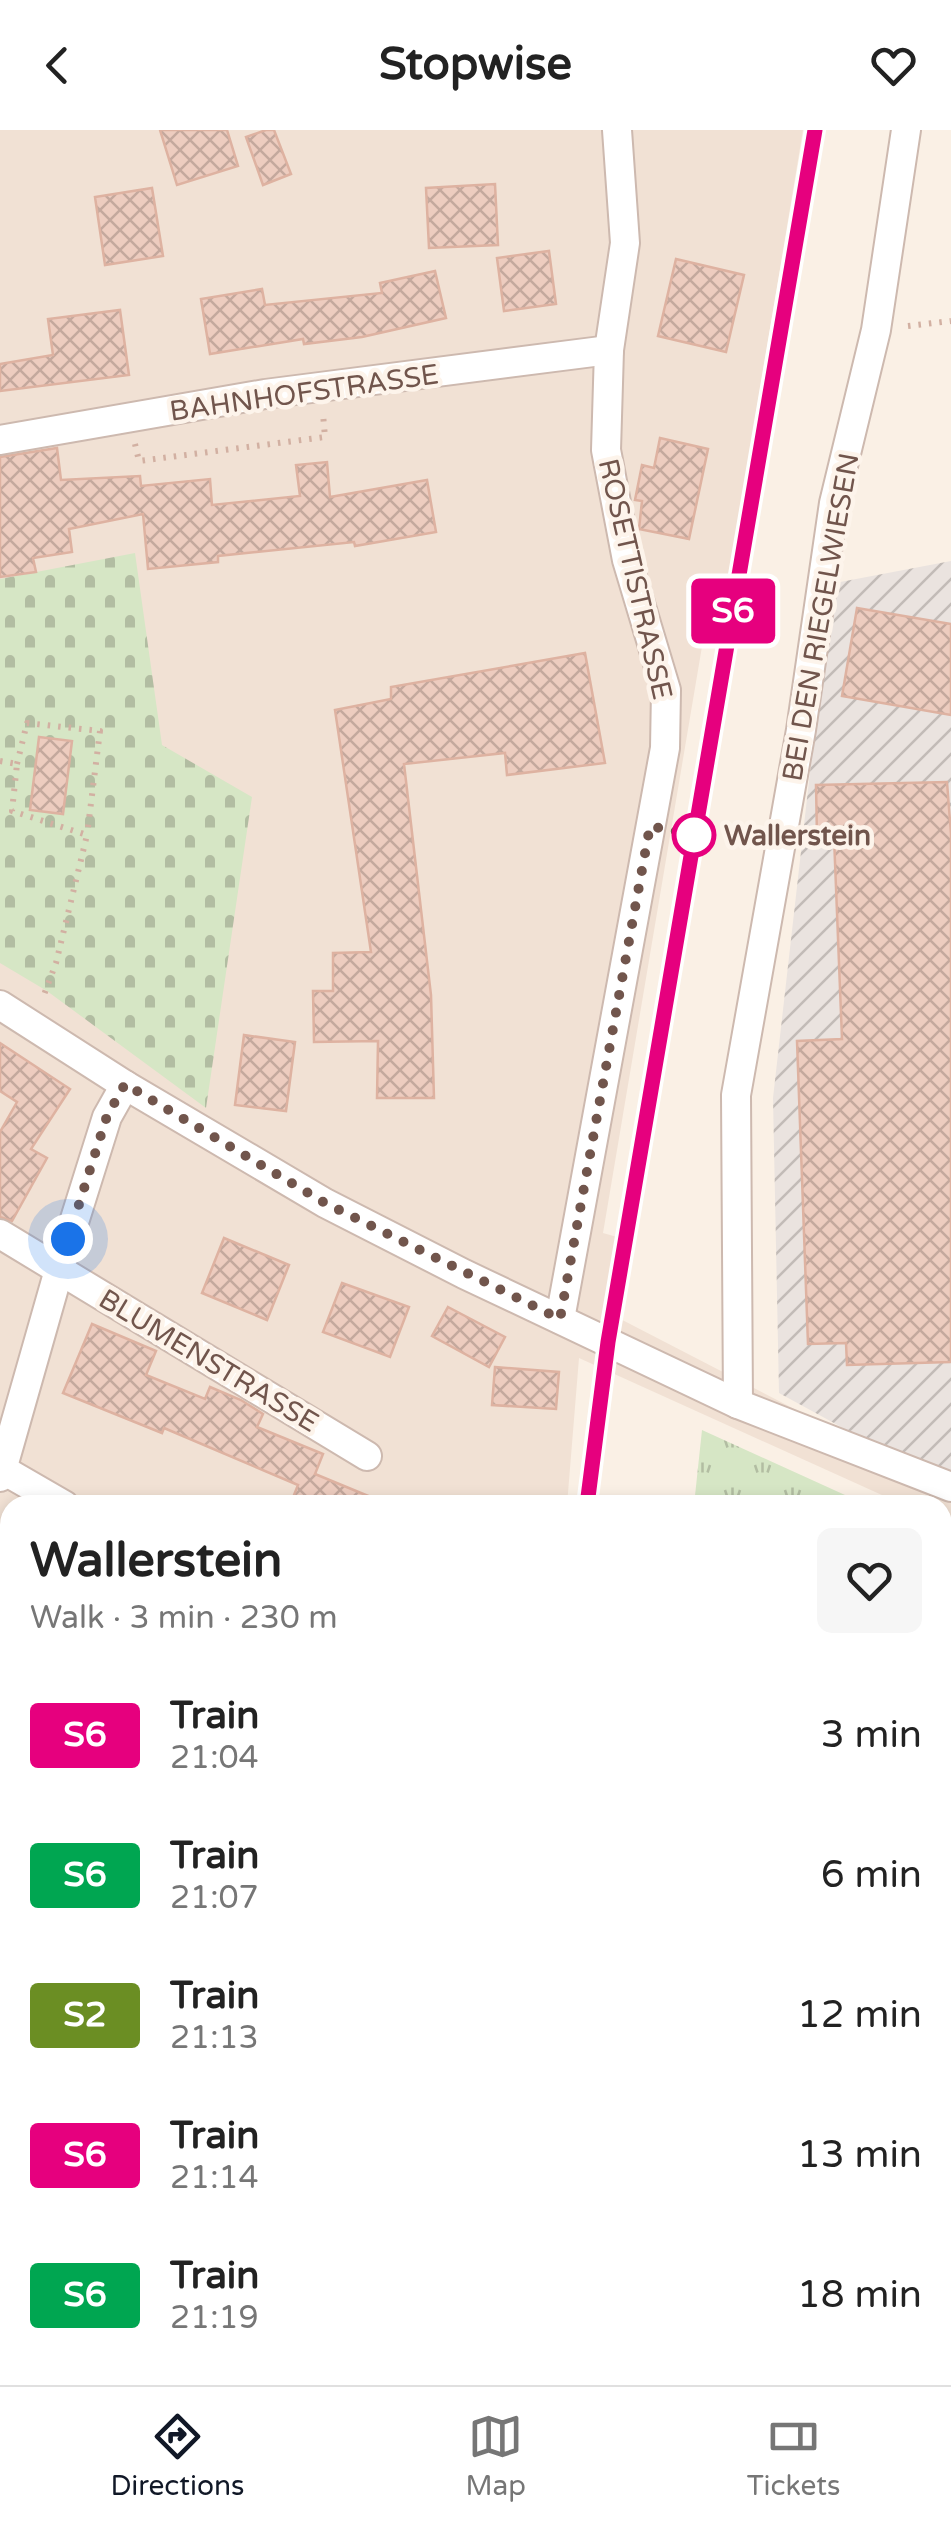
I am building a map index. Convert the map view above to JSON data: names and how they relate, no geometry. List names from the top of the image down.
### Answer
{
  "streets": {
    "street": [
      "BAHNHOFSTRASSE",
      "ROSETTISTRASSE",
      "BEI DEN RIEGELWIESEN",
      "BLUMENSTRASSE"
    ]
  },
  "crossings": [
    ["BAHNHOFSTRASSE", "ROSETTISTRASSE"]
  ],
  "places": ["Wallerstein"],
  "page": {
    "header": "Stopwise",
    "on_map": "S6",
    "heading": ["Wallerstein", "Walk · 3 min · 230 m"],
    "list": [
      {
        "mark": "S6",
        "name": "Train",
        "note": "21:04",
        "value": "3 min"
      },
      {
        "mark": "S6",
        "name": "Train",
        "note": "21:07",
        "value": "6 min"
      },
      {
        "mark": "S2",
        "name": "Train",
        "note": "21:13",
        "value": "12 min"
      },
      {
        "mark": "S6",
        "name": "Train",
        "note": "21:14",
        "value": "13 min"
      },
      {
        "mark": "S6",
        "name": "Train",
        "note": "21:19",
        "value": "18 min"
      }
    ],
    "tabs": ["Directions", "Map", "Tickets"]
  }
}
